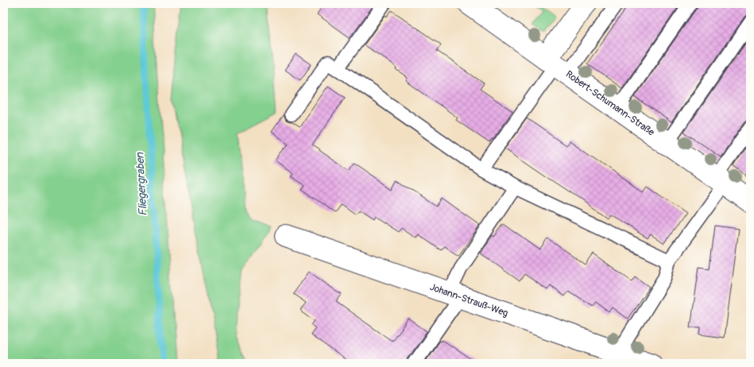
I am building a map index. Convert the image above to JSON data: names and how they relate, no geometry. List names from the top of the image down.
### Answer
{
  "streets": {
    "street": ["Robert-Schumann-Straße", "Johann-Strauß-Weg"]
  },
  "water": ["Fliegergraben"]
}
